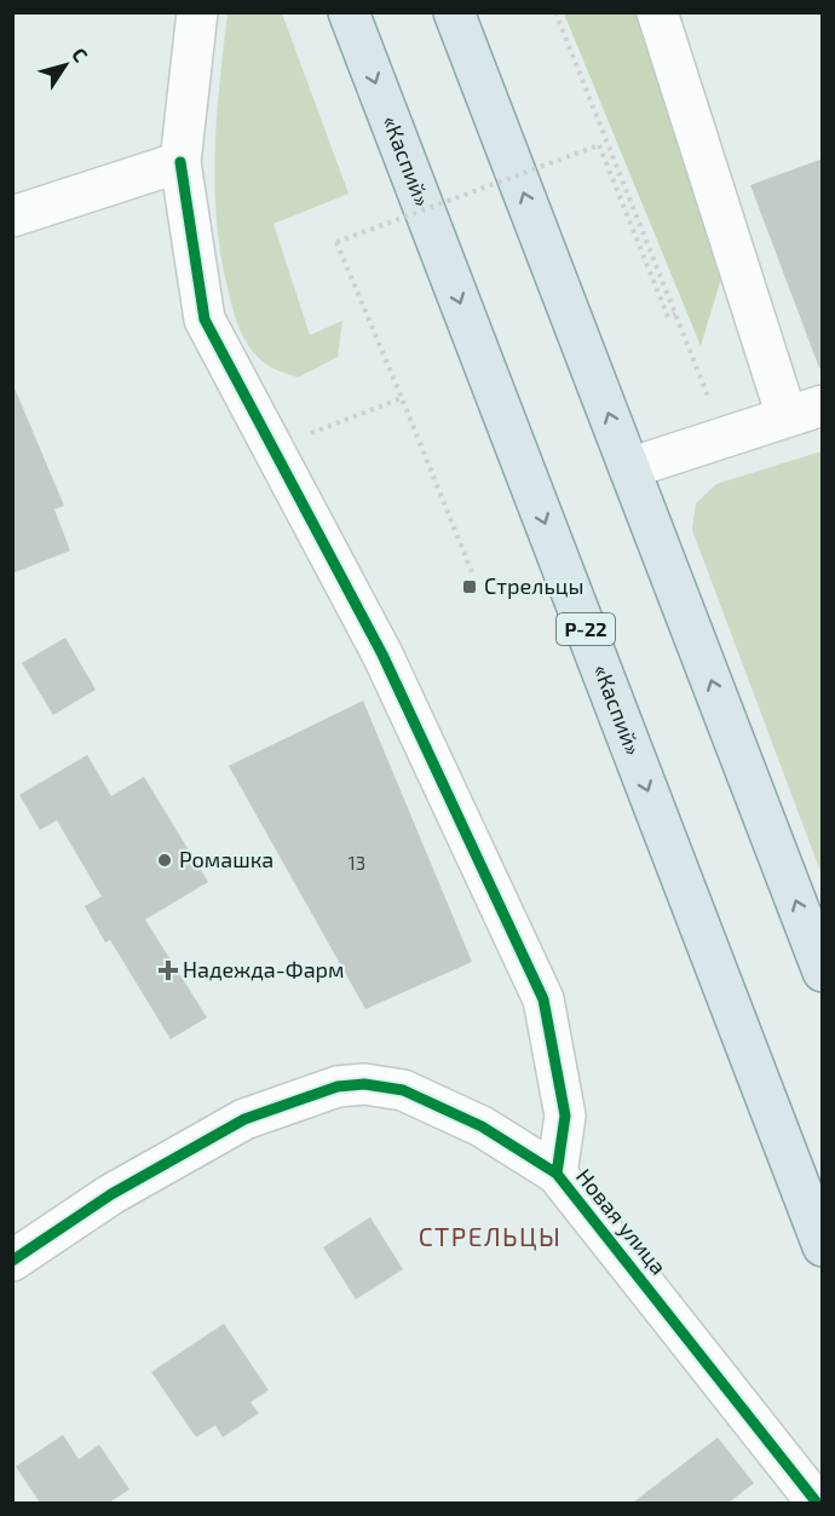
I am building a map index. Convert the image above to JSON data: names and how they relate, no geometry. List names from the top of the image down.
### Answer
{
  "streets": {
    "main road": ["«Каспий»", "Р-22"],
    "street": ["Новая улица"]
  },
  "districts": ["СТРЕЛЬЦЫ"],
  "places": {
    "transit": ["Стрельцы"],
    "other": ["Ромашка"],
    "health": ["Надежда-Фарм"]
  },
  "house_numbers": ["13"],
  "north": "top right"
}
